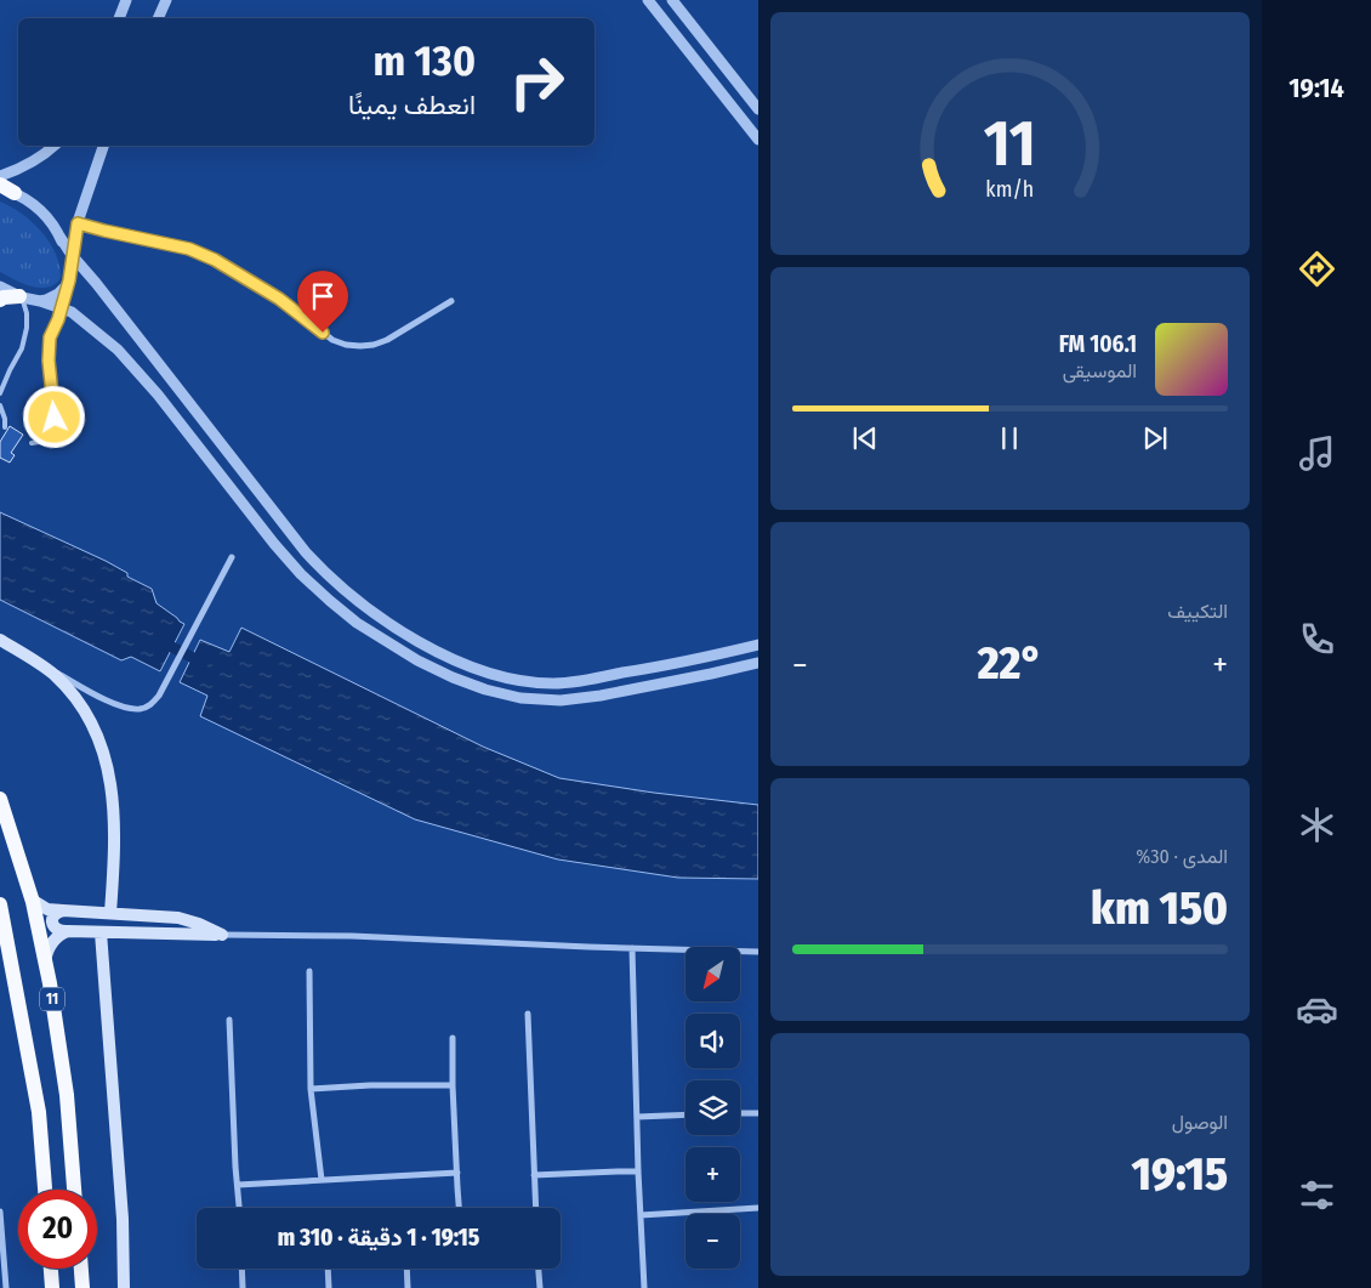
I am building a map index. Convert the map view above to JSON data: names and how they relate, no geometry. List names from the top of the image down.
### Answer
{
  "streets": {
    "highway": ["11"]
  },
  "north": "bottom left",
  "page": {
    "tabs": "19:14",
    "turn": ["130 m", "انعطف يمينًا"],
    "song": ["106.1 FM", "الموسيقى"],
    "tile": [
      "التكييف",
      ["المدى · 30%", "150 km"],
      ["الوصول", "19:15"]
    ],
    "heat": ["−", "22°", "+"],
    "map_buttons": ["+", "−"],
    "limit": "20",
    "trip": "19:15 · 1 دقيقة · 310 m",
    "gauge": ["11", "km/h"]
  }
}
